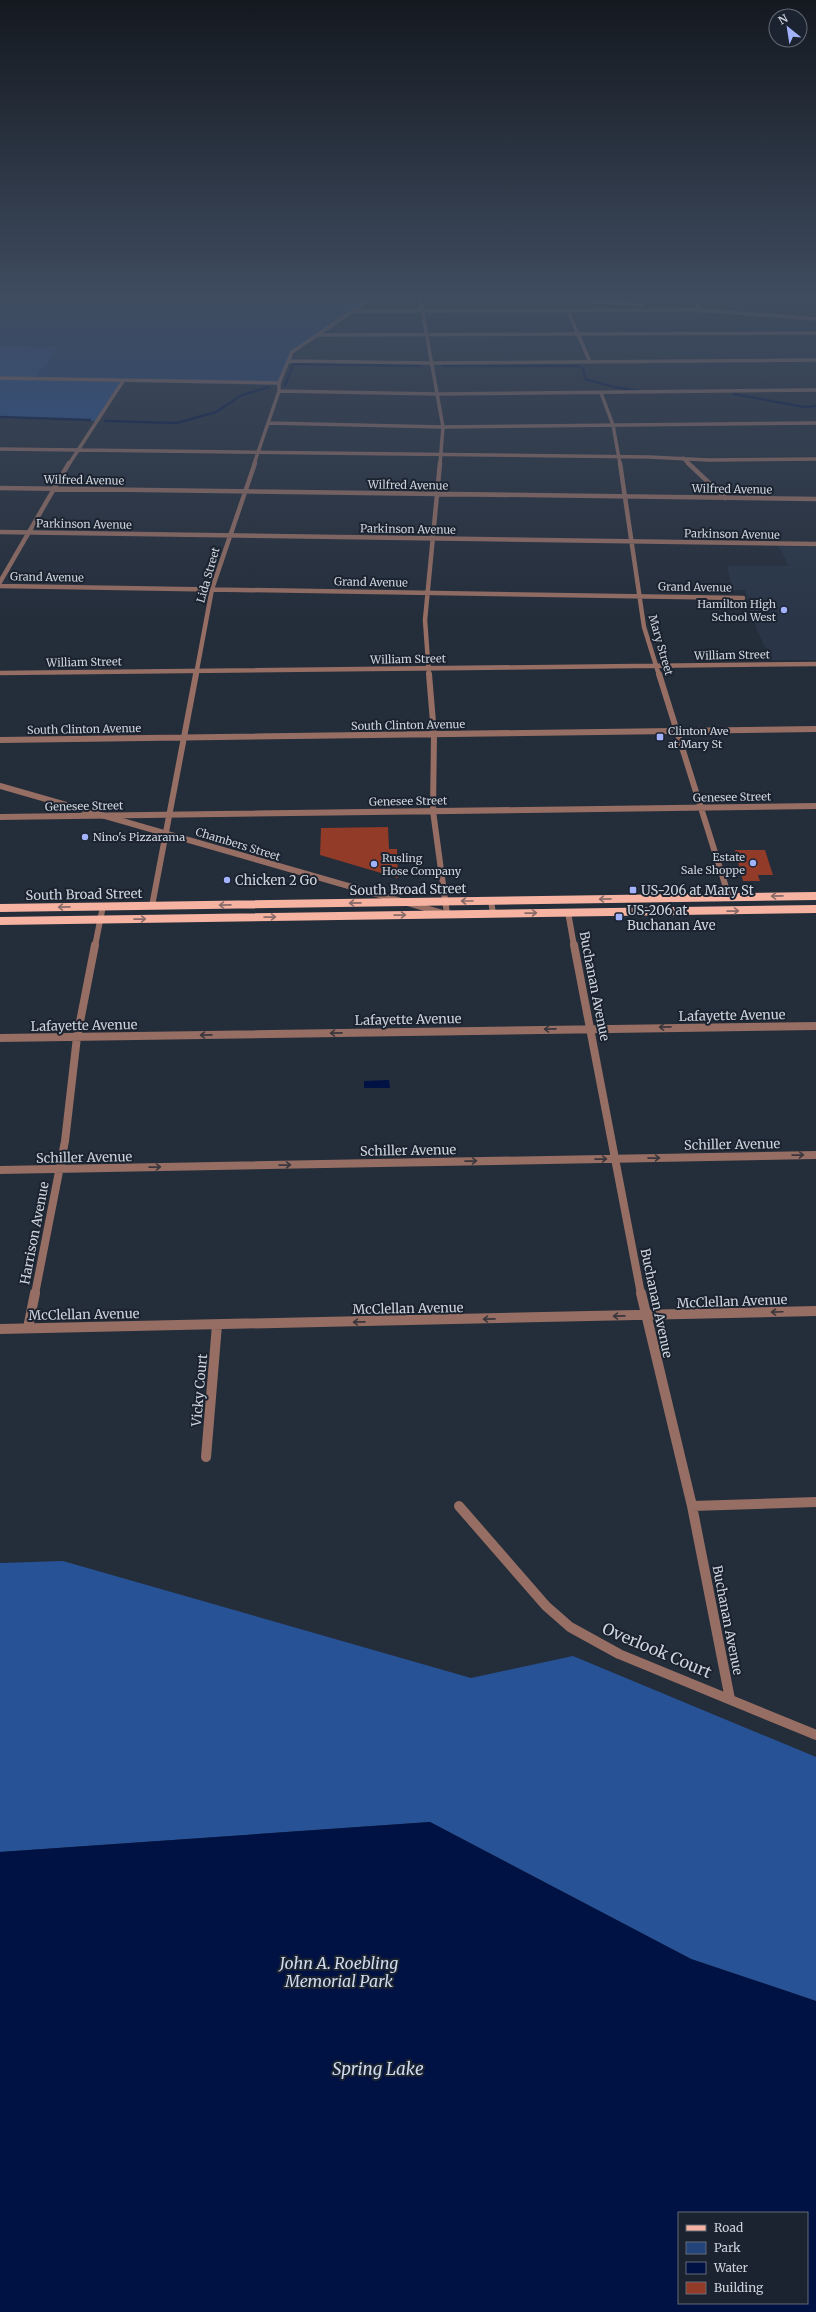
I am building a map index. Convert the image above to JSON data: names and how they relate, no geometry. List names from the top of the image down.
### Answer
{
  "streets": {
    "main road": ["South Broad Street"],
    "street": [
      "Wilfred Avenue",
      "Parkinson Avenue",
      "Lida Street",
      "Grand Avenue",
      "Mary Street",
      "William Street",
      "South Clinton Avenue",
      "Genesee Street",
      "Chambers Street",
      "Buchanan Avenue",
      "Lafayette Avenue",
      "Schiller Avenue",
      "Harrison Avenue",
      "McClellan Avenue",
      "Vicky Court",
      "Overlook Court"
    ]
  },
  "crossings": [
    ["Wilfred Avenue", "Lida Street"],
    ["Wilfred Avenue", "Mary Street"],
    ["Parkinson Avenue", "Lida Street"],
    ["Parkinson Avenue", "Mary Street"],
    ["Lida Street", "Grand Avenue"],
    ["Lida Street", "William Street"],
    ["Lida Street", "South Clinton Avenue"],
    ["Lida Street", "Genesee Street"],
    ["Lida Street", "Chambers Street"],
    ["Lida Street", "South Broad Street"],
    ["Grand Avenue", "Mary Street"],
    ["Mary Street", "William Street"],
    ["Mary Street", "South Clinton Avenue"],
    ["Mary Street", "Genesee Street"],
    ["Mary Street", "South Broad Street"],
    ["Genesee Street", "Chambers Street"],
    ["Chambers Street", "South Broad Street"],
    ["South Broad Street", "Buchanan Avenue"],
    ["South Broad Street", "Harrison Avenue"],
    ["Buchanan Avenue", "Lafayette Avenue"],
    ["Buchanan Avenue", "Schiller Avenue"],
    ["Buchanan Avenue", "McClellan Avenue"],
    ["Buchanan Avenue", "Overlook Court"],
    ["Lafayette Avenue", "Harrison Avenue"],
    ["Schiller Avenue", "Harrison Avenue"],
    ["Harrison Avenue", "McClellan Avenue"],
    ["McClellan Avenue", "Vicky Court"]
  ],
  "one_way": ["Lafayette Avenue", "Schiller Avenue", "McClellan Avenue"],
  "water": ["Spring Lake"],
  "parks": ["John A. Roebling Memorial Park"],
  "places": {
    "other": [
      "Hamilton High School West",
      "Nino's Pizzarama",
      "Estate Sale Shoppe",
      "Rusling Hose Company",
      "Chicken 2 Go"
    ],
    "transit": ["Clinton Ave at Mary St", "US-206 at Mary St", "US-206 at Buchanan Ave"]
  },
  "legend": [
    "Road",
    "Park",
    "Water",
    "Building"
  ],
  "north": "top left"
}
